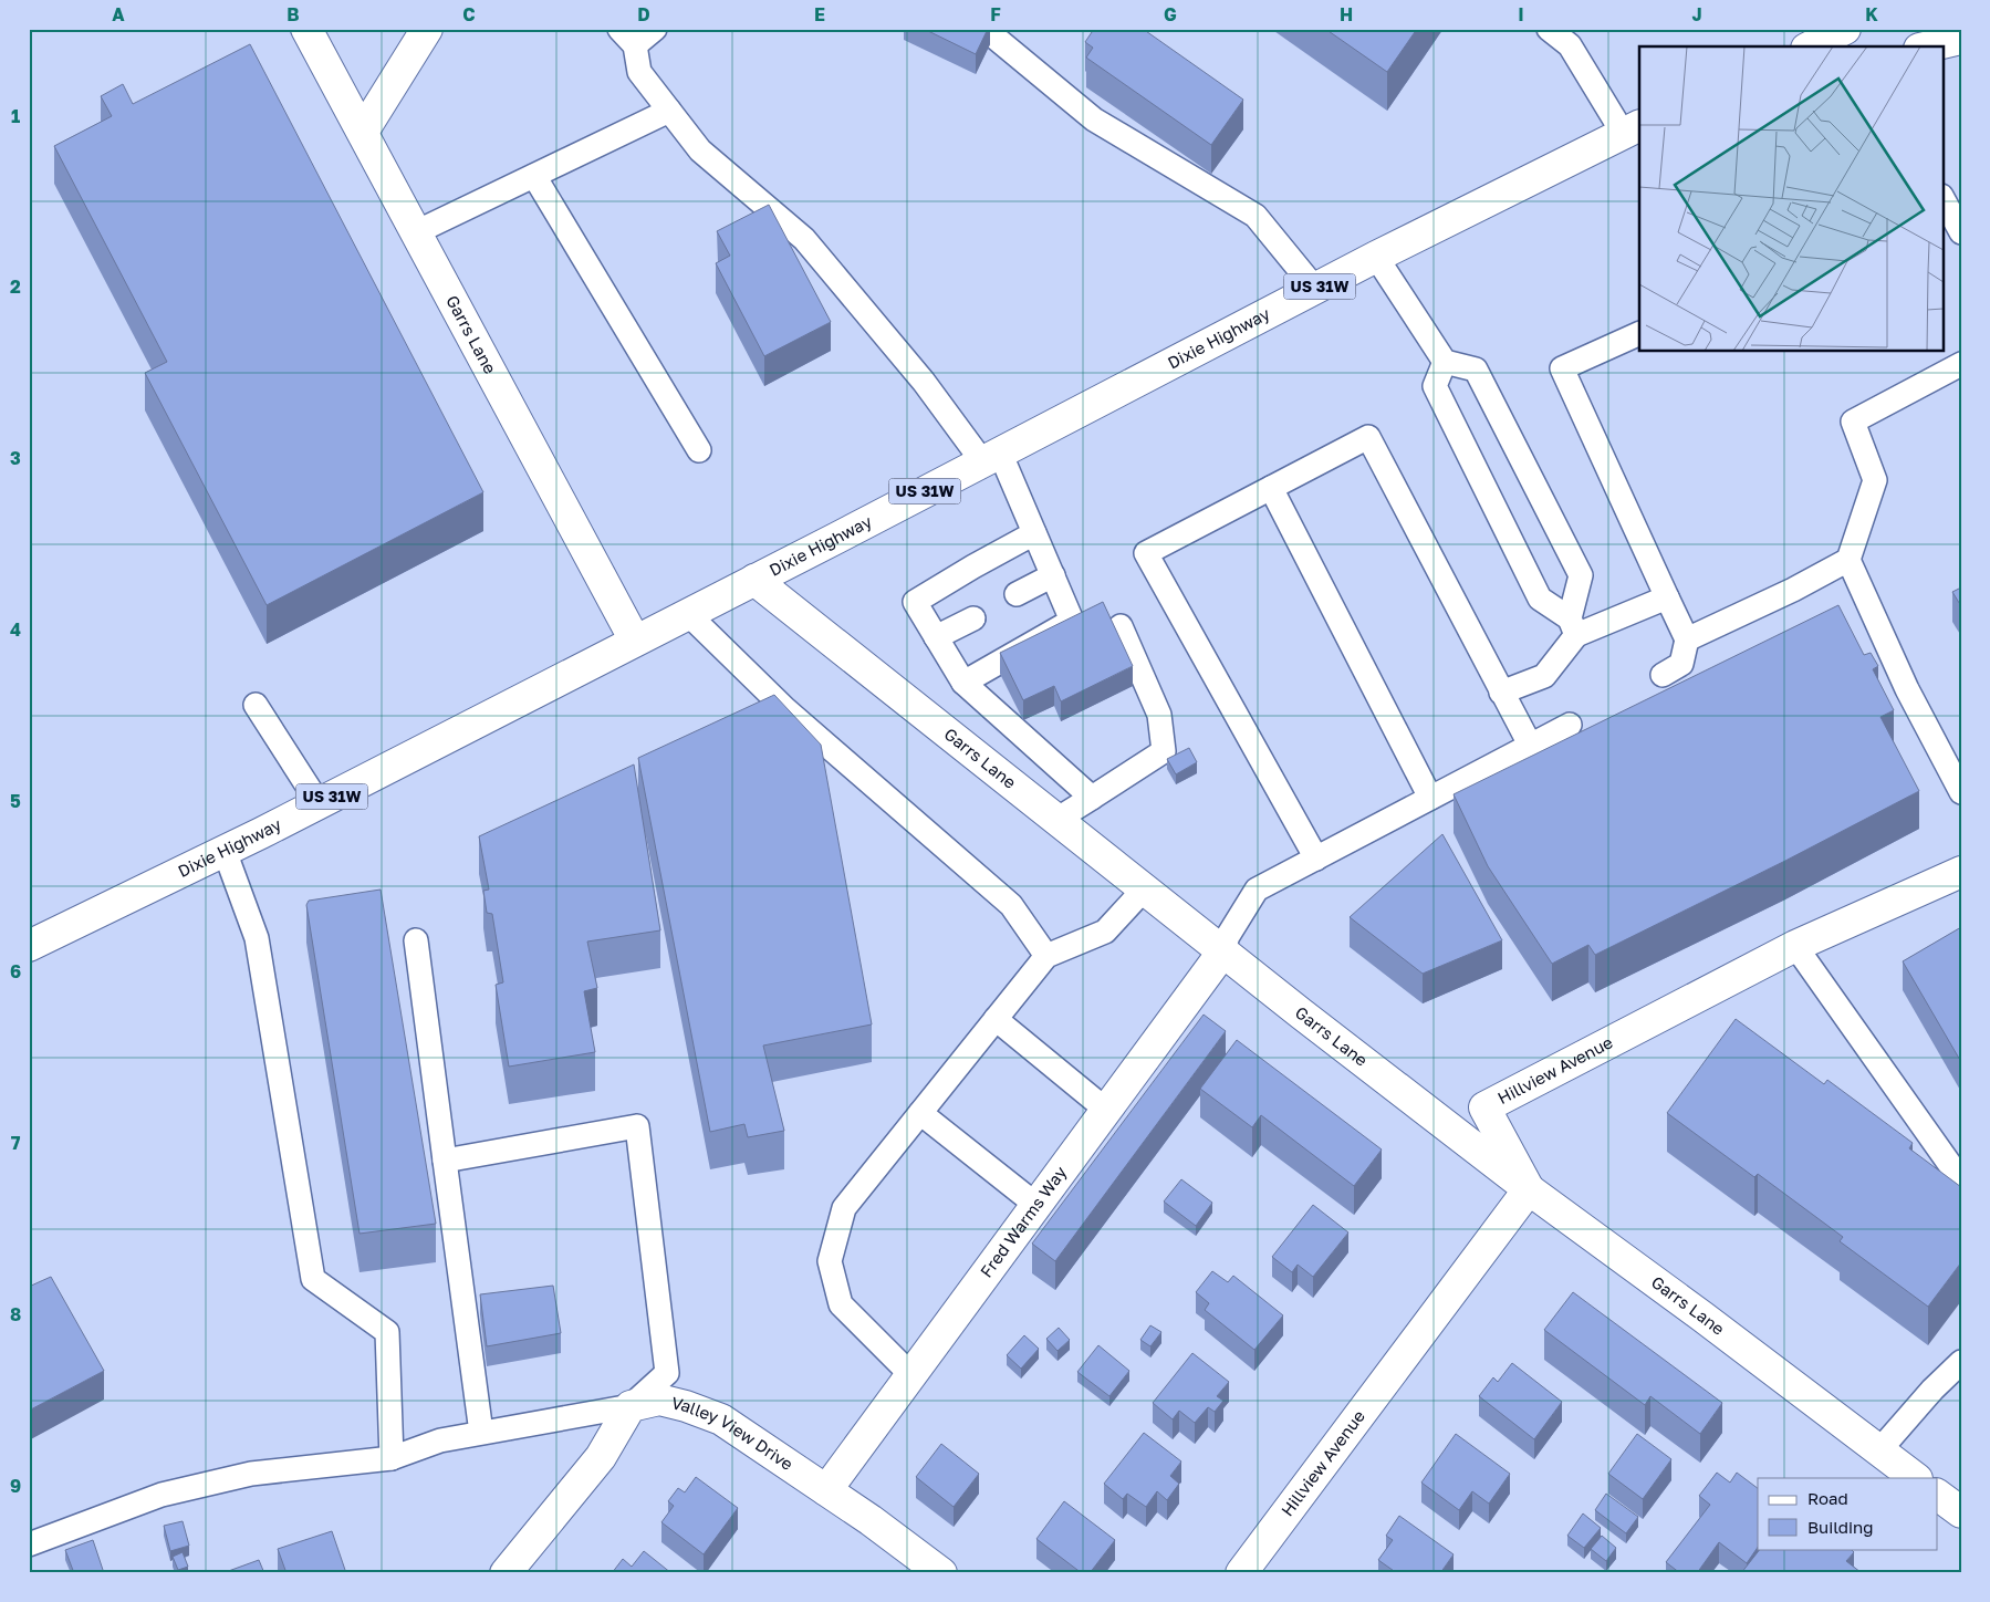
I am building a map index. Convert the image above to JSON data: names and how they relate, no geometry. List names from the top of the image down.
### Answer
{
  "streets": {
    "main road": [
      "US 31W",
      "Garrs Lane",
      "Dixie Highway",
      "Hillview Avenue",
      "Fred Warms Way",
      "Valley View Drive"
    ]
  },
  "crossings": [
    ["Garrs Lane", "Dixie Highway"],
    ["Garrs Lane", "Hillview Avenue"],
    ["Garrs Lane", "Fred Warms Way"],
    ["Fred Warms Way", "Valley View Drive"]
  ],
  "legend": ["Road", "Building"],
  "grid": {
    "columns": [
      "A",
      "B",
      "C",
      "D",
      "E",
      "F",
      "G",
      "H",
      "I",
      "J",
      "K"
    ],
    "rows": [
      "1",
      "2",
      "3",
      "4",
      "5",
      "6",
      "7",
      "8",
      "9"
    ]
  }
}
